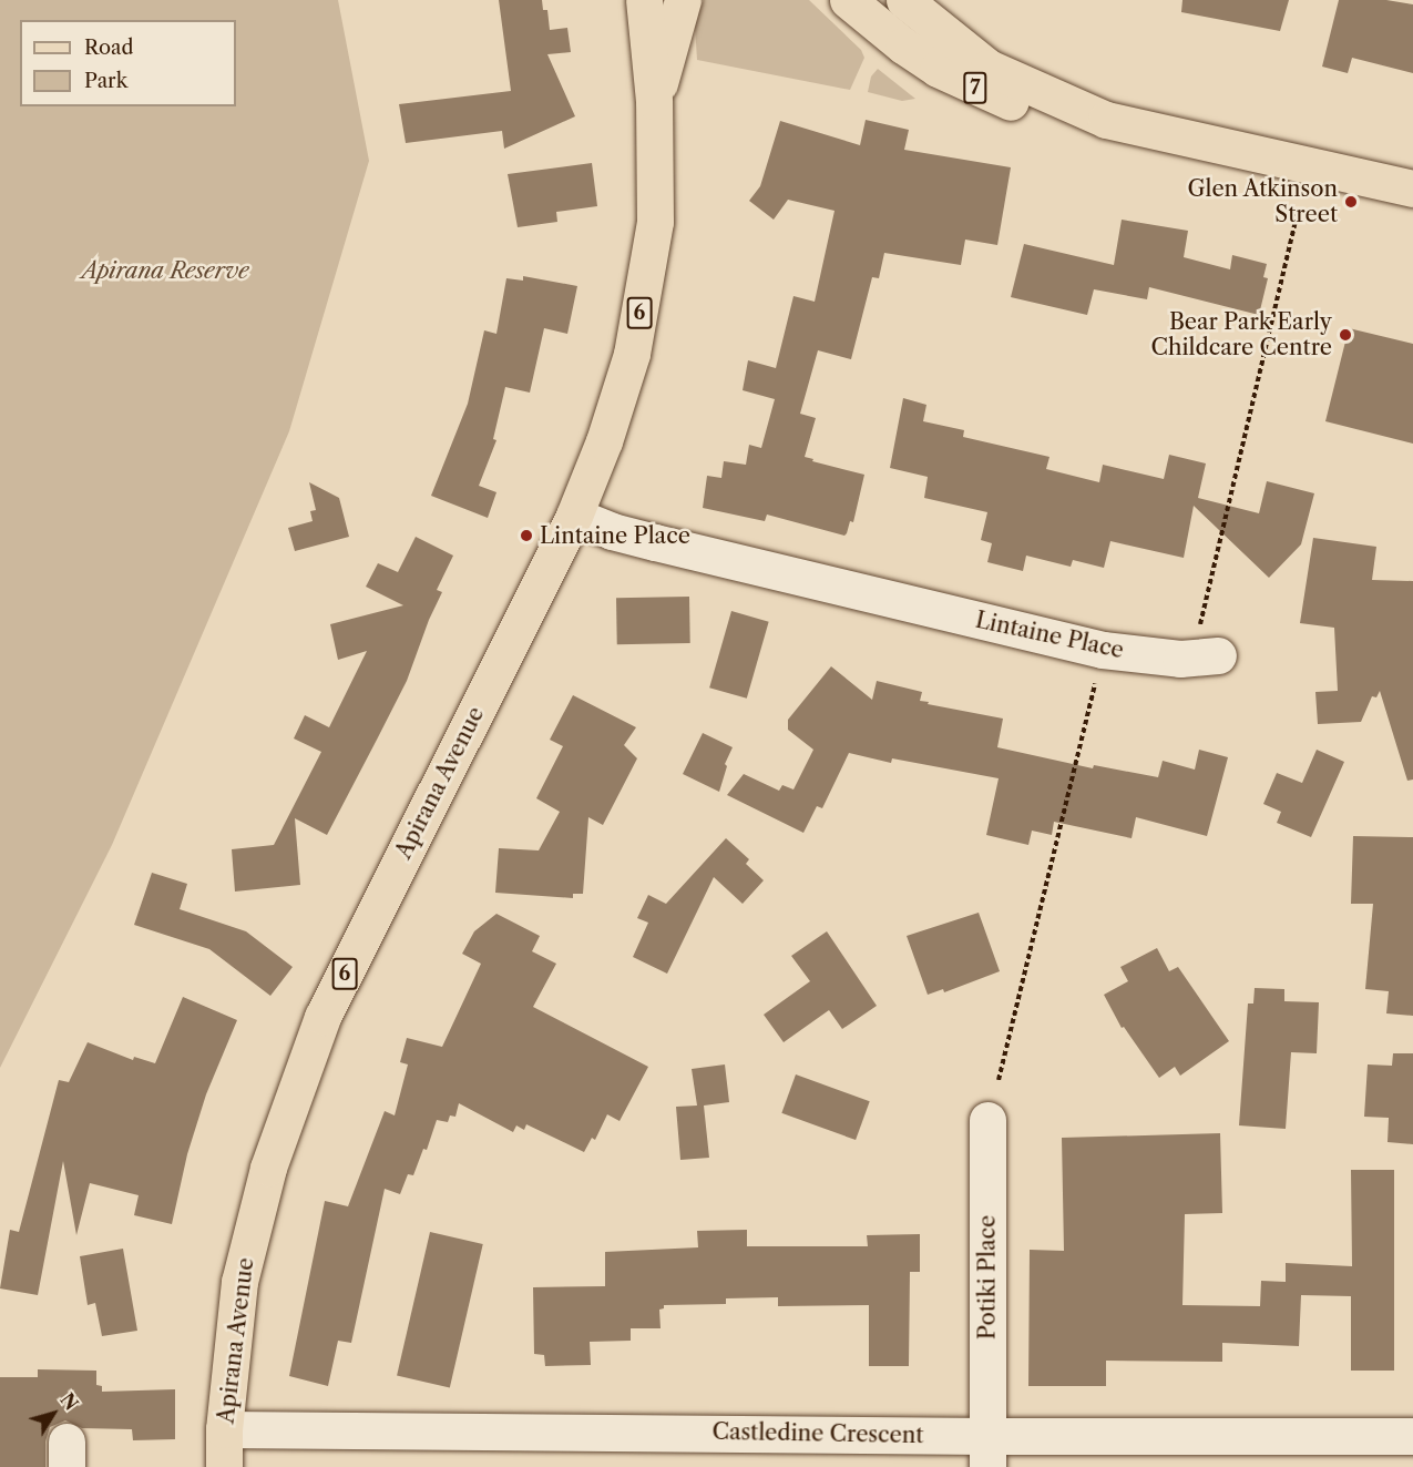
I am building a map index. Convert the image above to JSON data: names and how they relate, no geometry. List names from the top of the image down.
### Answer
{
  "streets": {
    "main road": ["7", "6", "Apirana Avenue"],
    "street": ["Lintaine Place", "Potiki Place", "Castledine Crescent"]
  },
  "crossings": [
    ["Lintaine Place", "Apirana Avenue"],
    ["Apirana Avenue", "Castledine Crescent"],
    ["Potiki Place", "Castledine Crescent"]
  ],
  "parks": ["Apirana Reserve"],
  "places": ["Glen Atkinson Street", "Bear Park Early Childcare Centre", "Lintaine Place"],
  "legend": ["Road", "Park"],
  "north": "top right"
}
